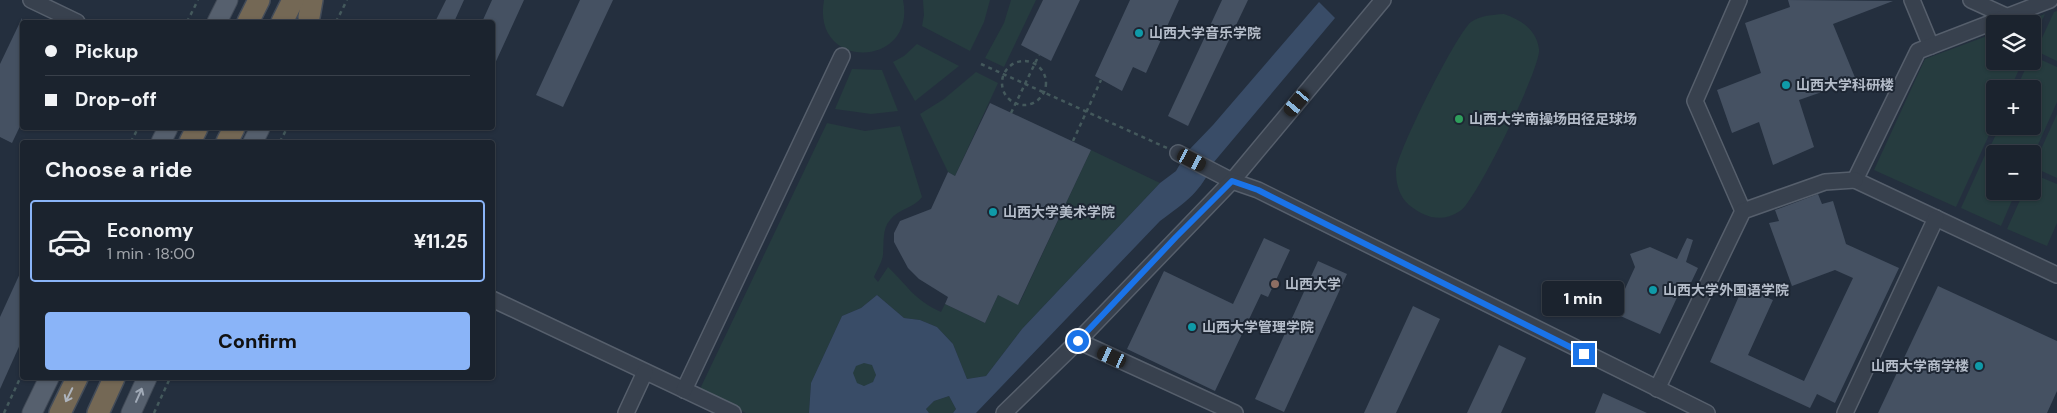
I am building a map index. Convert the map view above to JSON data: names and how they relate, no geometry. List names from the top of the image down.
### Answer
{
  "places": [
    "山西大学音乐学院",
    "山西大学科研楼",
    "山西大学南操场田径足球场",
    "山西大学美术学院",
    "山西大学",
    "山西大学外国语学院",
    "山西大学管理学院",
    "山西大学商学楼"
  ],
  "page": {
    "map_buttons": ["+", "−"],
    "banner": ["Pickup", "Drop-off"],
    "heading": "Choose a ride",
    "list": [
      {
        "name": "Economy",
        "note": "1 min · 18:00",
        "value": "¥11.25"
      }
    ],
    "bubble": "1 min",
    "buttons": "Confirm"
  }
}
